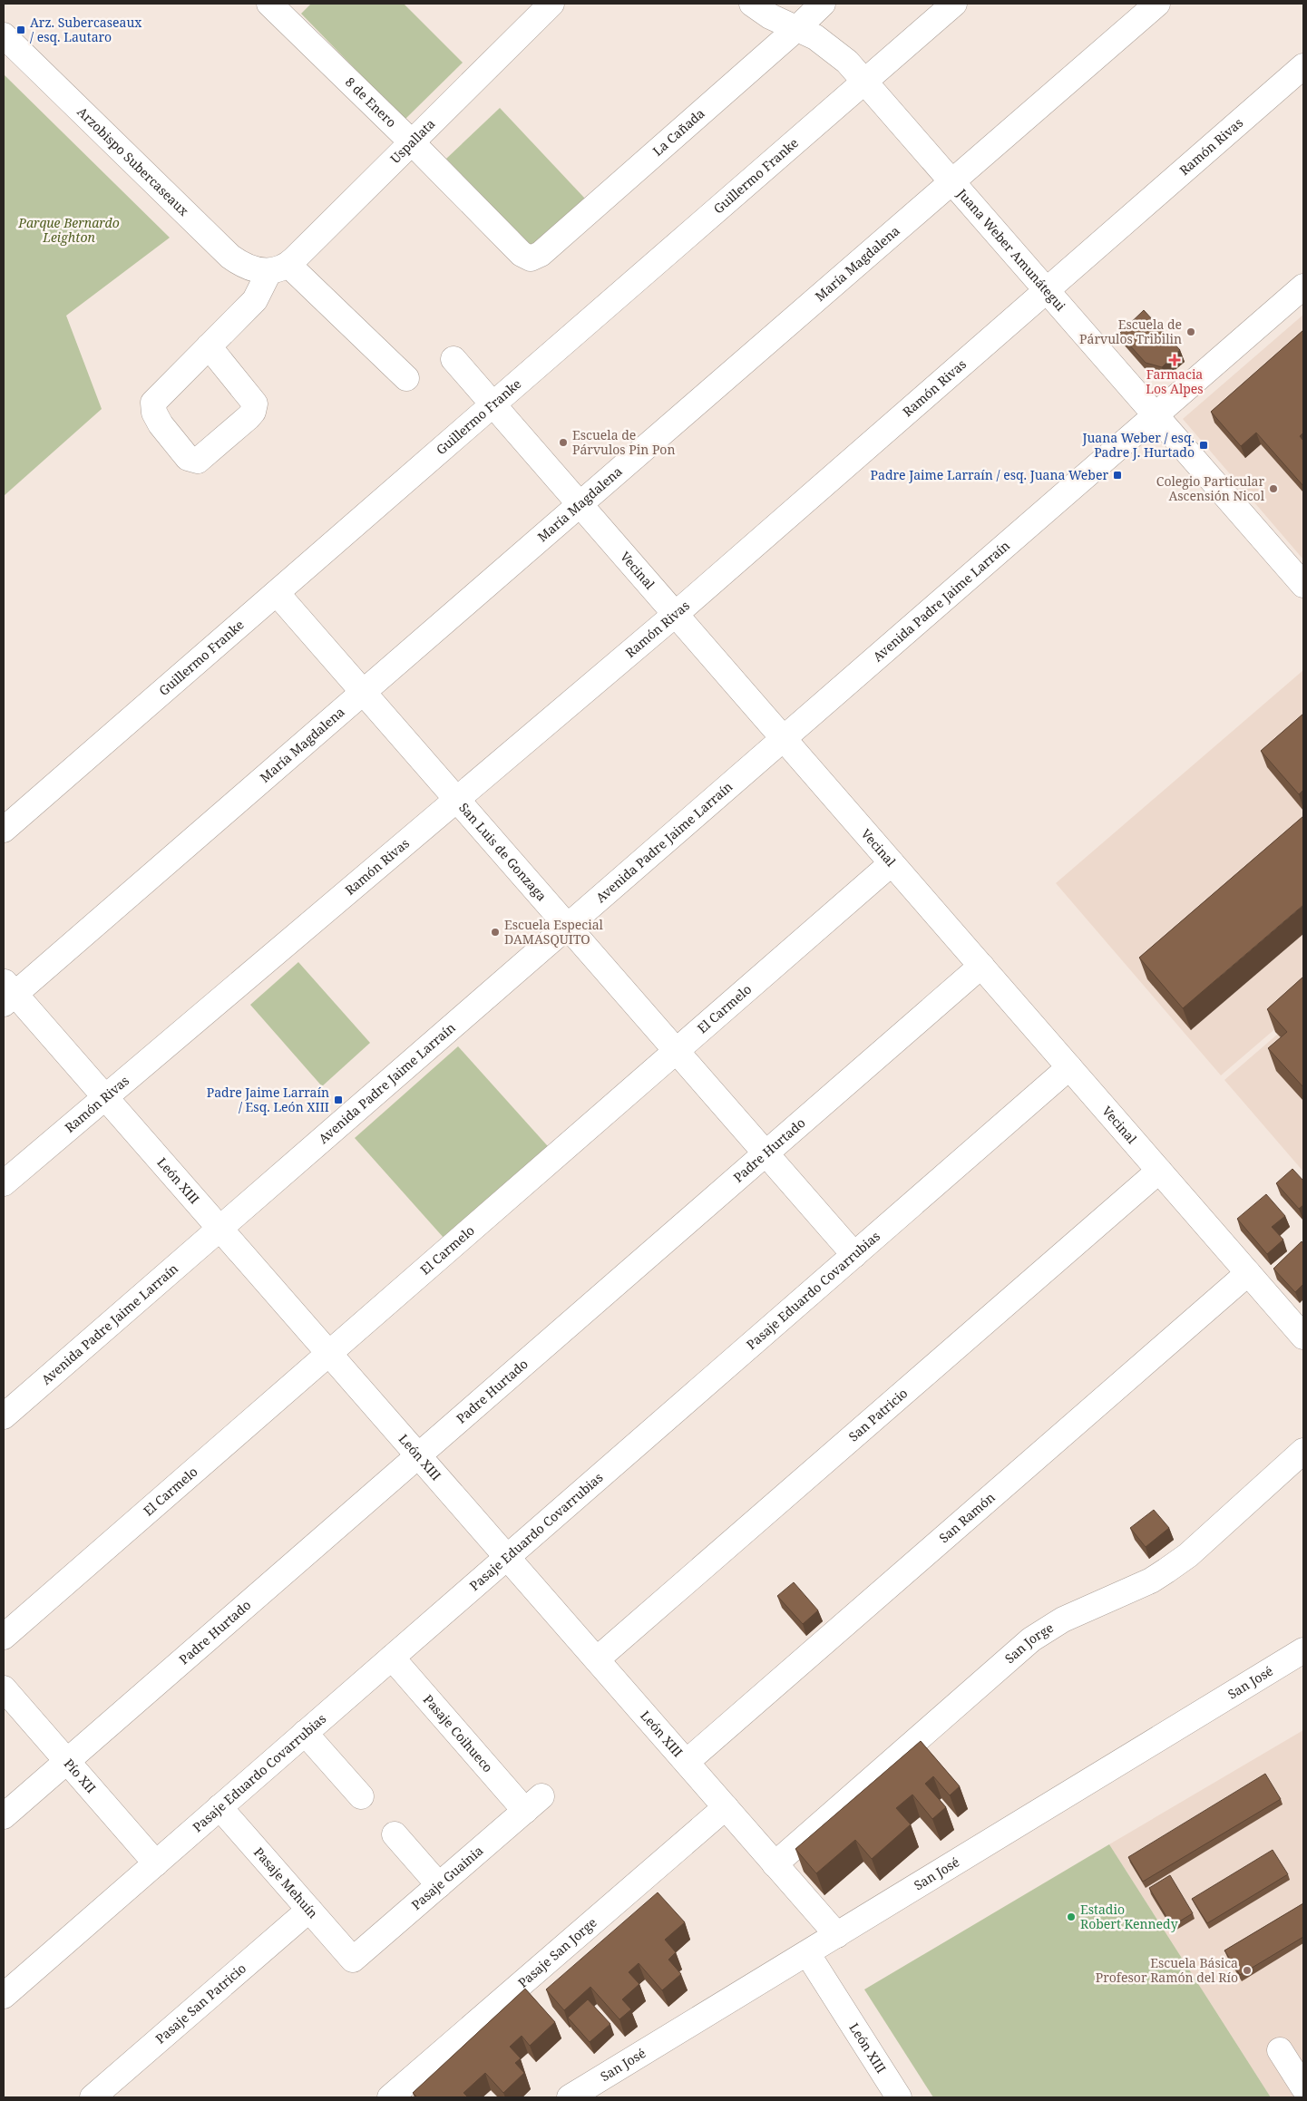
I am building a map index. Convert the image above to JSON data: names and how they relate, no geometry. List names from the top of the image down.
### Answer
{
  "streets": {
    "street": [
      "8 de Enero",
      "La Cañada",
      "Uspallata",
      "Ramón Rivas",
      "Arzobispo Subercaseaux",
      "Guillermo Franke",
      "Juana Weber Amunátegui",
      "María Magdalena",
      "Vecinal",
      "Avenida Padre Jaime Larraín",
      "San Luis de Gonzaga",
      "El Carmelo",
      "Padre Hurtado",
      "León XIII",
      "Pasaje Eduardo Covarrubias",
      "San Patricio",
      "San Ramón",
      "San Jorge",
      "San José",
      "Pasaje Coihueco",
      "Pío XII",
      "Pasaje Guainia",
      "Pasaje Mehuín",
      "Pasaje San Jorge",
      "Pasaje San Patricio"
    ]
  },
  "crossings": [
    ["8 de Enero", "La Cañada"],
    ["8 de Enero", "Uspallata"],
    ["La Cañada", "Juana Weber Amunátegui"],
    ["Uspallata", "Arzobispo Subercaseaux"],
    ["Ramón Rivas", "Juana Weber Amunátegui"],
    ["Ramón Rivas", "Vecinal"],
    ["Ramón Rivas", "San Luis de Gonzaga"],
    ["Ramón Rivas", "León XIII"],
    ["Guillermo Franke", "Juana Weber Amunátegui"],
    ["Guillermo Franke", "Vecinal"],
    ["Guillermo Franke", "San Luis de Gonzaga"],
    ["Juana Weber Amunátegui", "María Magdalena"],
    ["Juana Weber Amunátegui", "Avenida Padre Jaime Larraín"],
    ["María Magdalena", "Vecinal"],
    ["María Magdalena", "San Luis de Gonzaga"],
    ["María Magdalena", "León XIII"],
    ["Vecinal", "Avenida Padre Jaime Larraín"],
    ["Vecinal", "El Carmelo"],
    ["Vecinal", "Padre Hurtado"],
    ["Vecinal", "Pasaje Eduardo Covarrubias"],
    ["Vecinal", "San Patricio"],
    ["Vecinal", "San Ramón"],
    ["Avenida Padre Jaime Larraín", "San Luis de Gonzaga"],
    ["Avenida Padre Jaime Larraín", "León XIII"],
    ["San Luis de Gonzaga", "El Carmelo"],
    ["San Luis de Gonzaga", "Padre Hurtado"],
    ["San Luis de Gonzaga", "Pasaje Eduardo Covarrubias"],
    ["El Carmelo", "León XIII"],
    ["Padre Hurtado", "León XIII"],
    ["Padre Hurtado", "Pío XII"],
    ["León XIII", "Pasaje Eduardo Covarrubias"],
    ["León XIII", "San Patricio"],
    ["León XIII", "San Ramón"],
    ["León XIII", "San Jorge"],
    ["León XIII", "San José"],
    ["León XIII", "Pasaje San Jorge"],
    ["Pasaje Eduardo Covarrubias", "Pasaje Coihueco"],
    ["Pasaje Eduardo Covarrubias", "Pío XII"],
    ["Pasaje Eduardo Covarrubias", "Pasaje Mehuín"],
    ["Pasaje Coihueco", "Pasaje Guainia"],
    ["Pasaje Guainia", "Pasaje Mehuín"],
    ["Pasaje Mehuín", "Pasaje San Patricio"]
  ],
  "parks": ["Parque Bernardo Leighton"],
  "places": {
    "transit": [
      "Arz. Subercaseaux / esq. Lautaro",
      "Juana Weber / esq. Padre J. Hurtado",
      "Padre Jaime Larraín / esq. Juana Weber",
      "Padre Jaime Larraín / Esq. León XIII"
    ],
    "other": [
      "Escuela de Párvulos Tribilin",
      "Escuela de Párvulos Pin Pon",
      "Colegio Particular Ascensión Nicol",
      "Escuela Especial DAMASQUITO",
      "Estadio Robert Kennedy",
      "Escuela Básica Profesor Ramón del Río"
    ],
    "health": ["Farmacia Los Alpes"]
  }
}
